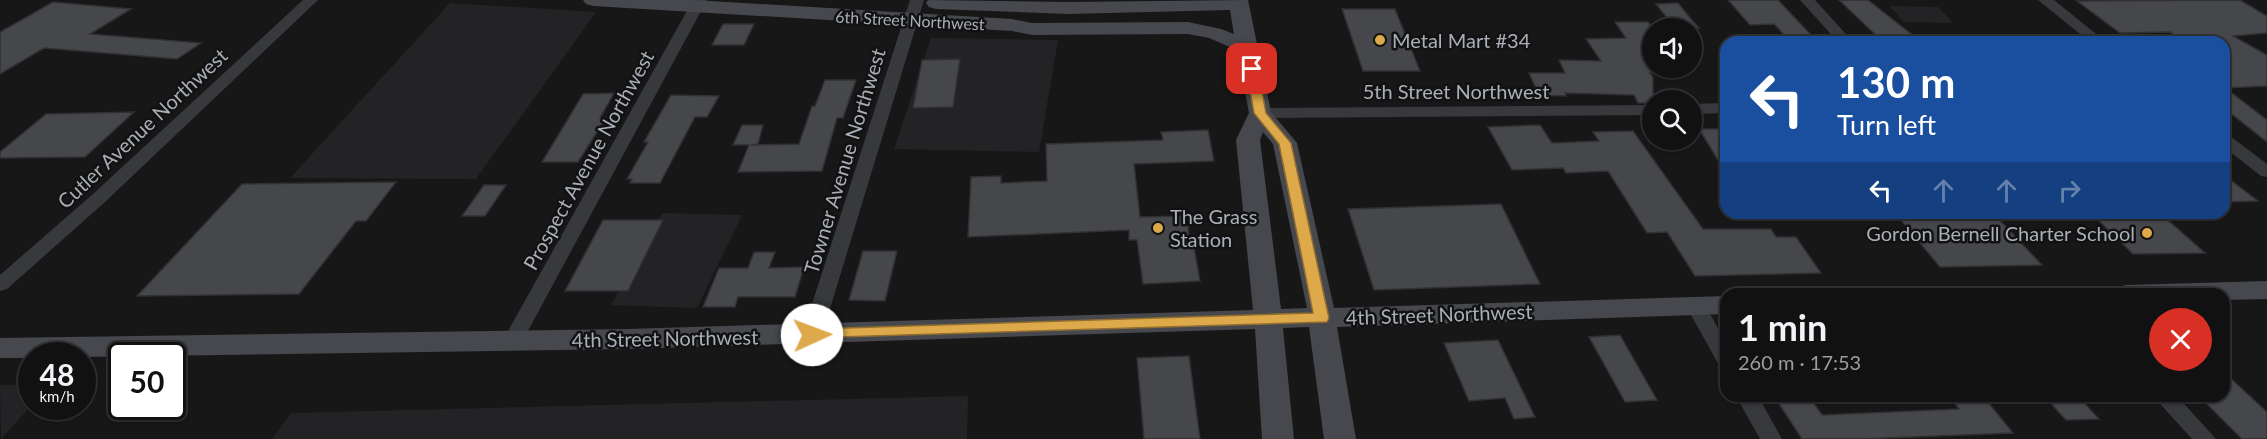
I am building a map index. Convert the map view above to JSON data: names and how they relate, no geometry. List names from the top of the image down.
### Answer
{
  "streets": {
    "main road": ["6th Street Northwest", "4th Street Northwest"],
    "street": [
      "5th Street Northwest",
      "Cutler Avenue Northwest",
      "Prospect Avenue Northwest",
      "Towner Avenue Northwest"
    ]
  },
  "crossings": [
    ["6th Street Northwest", "Prospect Avenue Northwest"],
    ["6th Street Northwest", "Towner Avenue Northwest"],
    ["Prospect Avenue Northwest", "4th Street Northwest"],
    ["Towner Avenue Northwest", "4th Street Northwest"]
  ],
  "places": ["Metal Mart #34", "The Grass Station", "Gordon Bernell Charter School"],
  "page": {
    "turn": ["130 m", "Turn left"],
    "heading": ["1 min", "260 m · 17:53"],
    "speed": "48 km/h",
    "limit": "50"
  }
}
